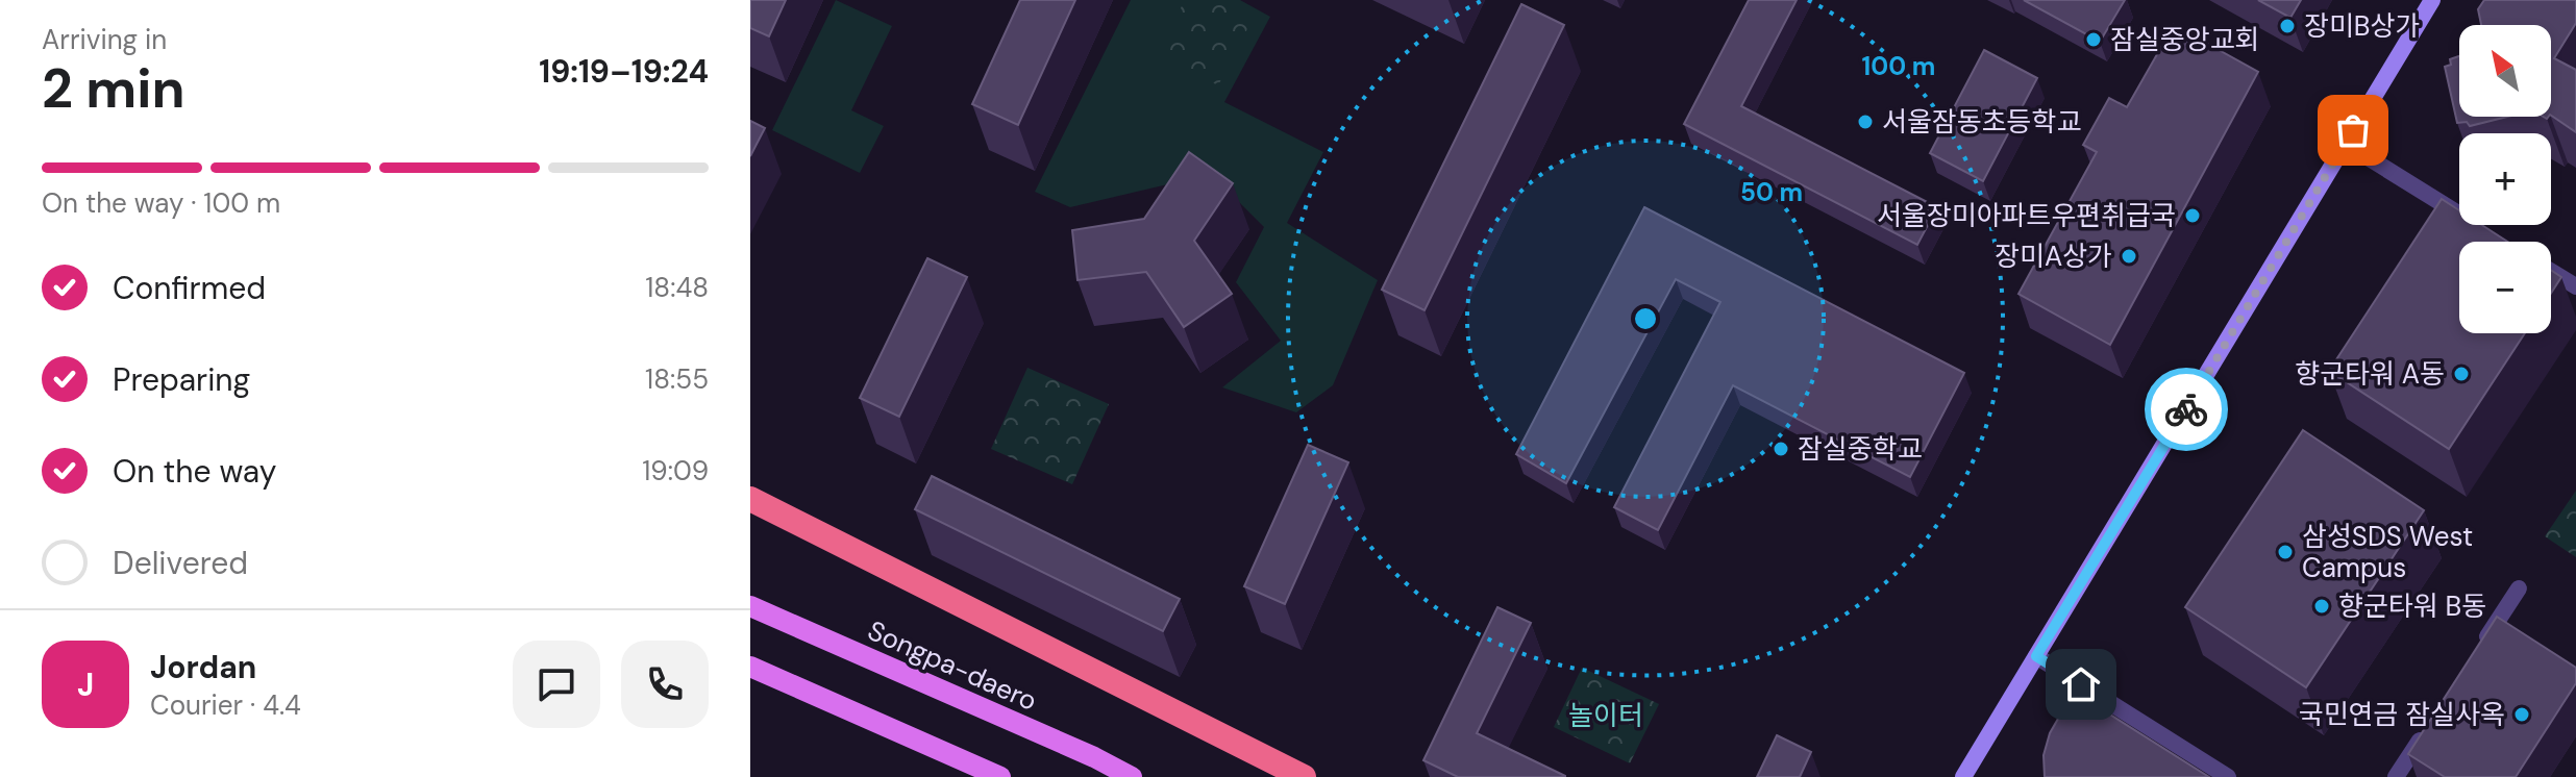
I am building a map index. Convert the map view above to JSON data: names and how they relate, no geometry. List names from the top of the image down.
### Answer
{
  "streets": {
    "main road": ["Songpa-daero"]
  },
  "parks": ["놀이터"],
  "places": [
    "장미B상가",
    "잠실중앙교회",
    "서울잠동초등학교",
    "서울장미아파트우편취급국",
    "장미A상가",
    "향군타워 A동",
    "잠실중학교",
    "삼성SDS West Campus",
    "향군타워 B동",
    "국민연금 잠실사옥"
  ],
  "north": "top left",
  "page": {
    "heading": ["2 min", "Arriving in", "19:19–19:24"],
    "panel": ["Jordan", "Courier · 4.4"],
    "map_buttons": ["+", "−"],
    "bar": "On the way · 100 m",
    "list": [
      ["Confirmed", "18:48"],
      ["Preparing", "18:55"],
      ["On the way", "19:09"],
      "Delivered"
    ],
    "round": "J"
  },
  "rings": ["100 m", "50 m"]
}
